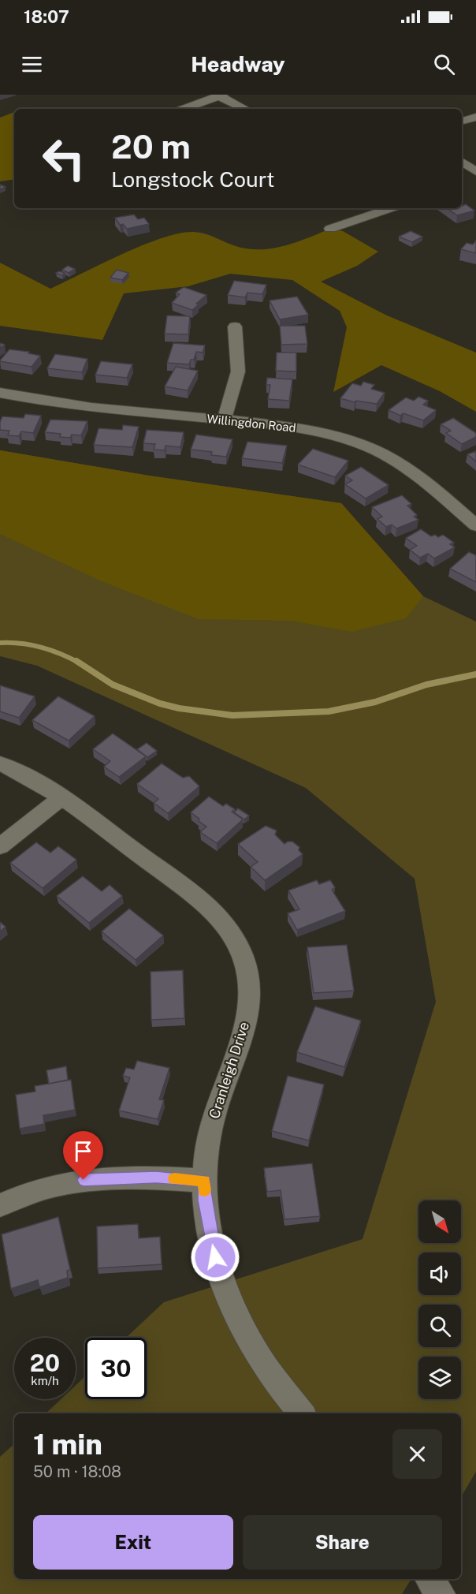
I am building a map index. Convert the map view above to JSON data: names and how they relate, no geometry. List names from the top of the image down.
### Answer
{
  "streets": {
    "street": ["Willingdon Road", "Cranleigh Drive"]
  },
  "north": "bottom right",
  "page": {
    "status": "18:07",
    "header": "Headway",
    "turn": ["20 m", "Longstock Court"],
    "speed": "20 km/h",
    "limit": "30",
    "heading": ["1 min", "50 m · 18:08"],
    "buttons": ["Exit", "Share"]
  }
}
